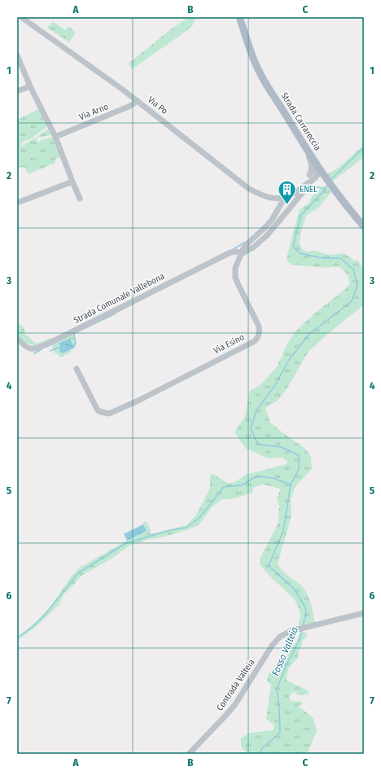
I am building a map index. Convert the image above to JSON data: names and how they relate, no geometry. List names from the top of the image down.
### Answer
{
  "streets": {
    "main road": ["Strada Carrareccia"],
    "street": [
      "Via Po",
      "Via Arno",
      "Strada Comunale Vallebona",
      "Via Esino",
      "Contrada Valteia"
    ]
  },
  "crossings": [
    ["Via Po", "Via Arno"],
    ["Via Po", "Via Esino"],
    ["Strada Comunale Vallebona", "Via Esino"]
  ],
  "water": ["Fosso Valteia"],
  "places": {
    "building": ["ENEL"]
  },
  "grid": {
    "columns": ["A", "B", "C"],
    "rows": [
      "1",
      "2",
      "3",
      "4",
      "5",
      "6",
      "7"
    ]
  }
}
